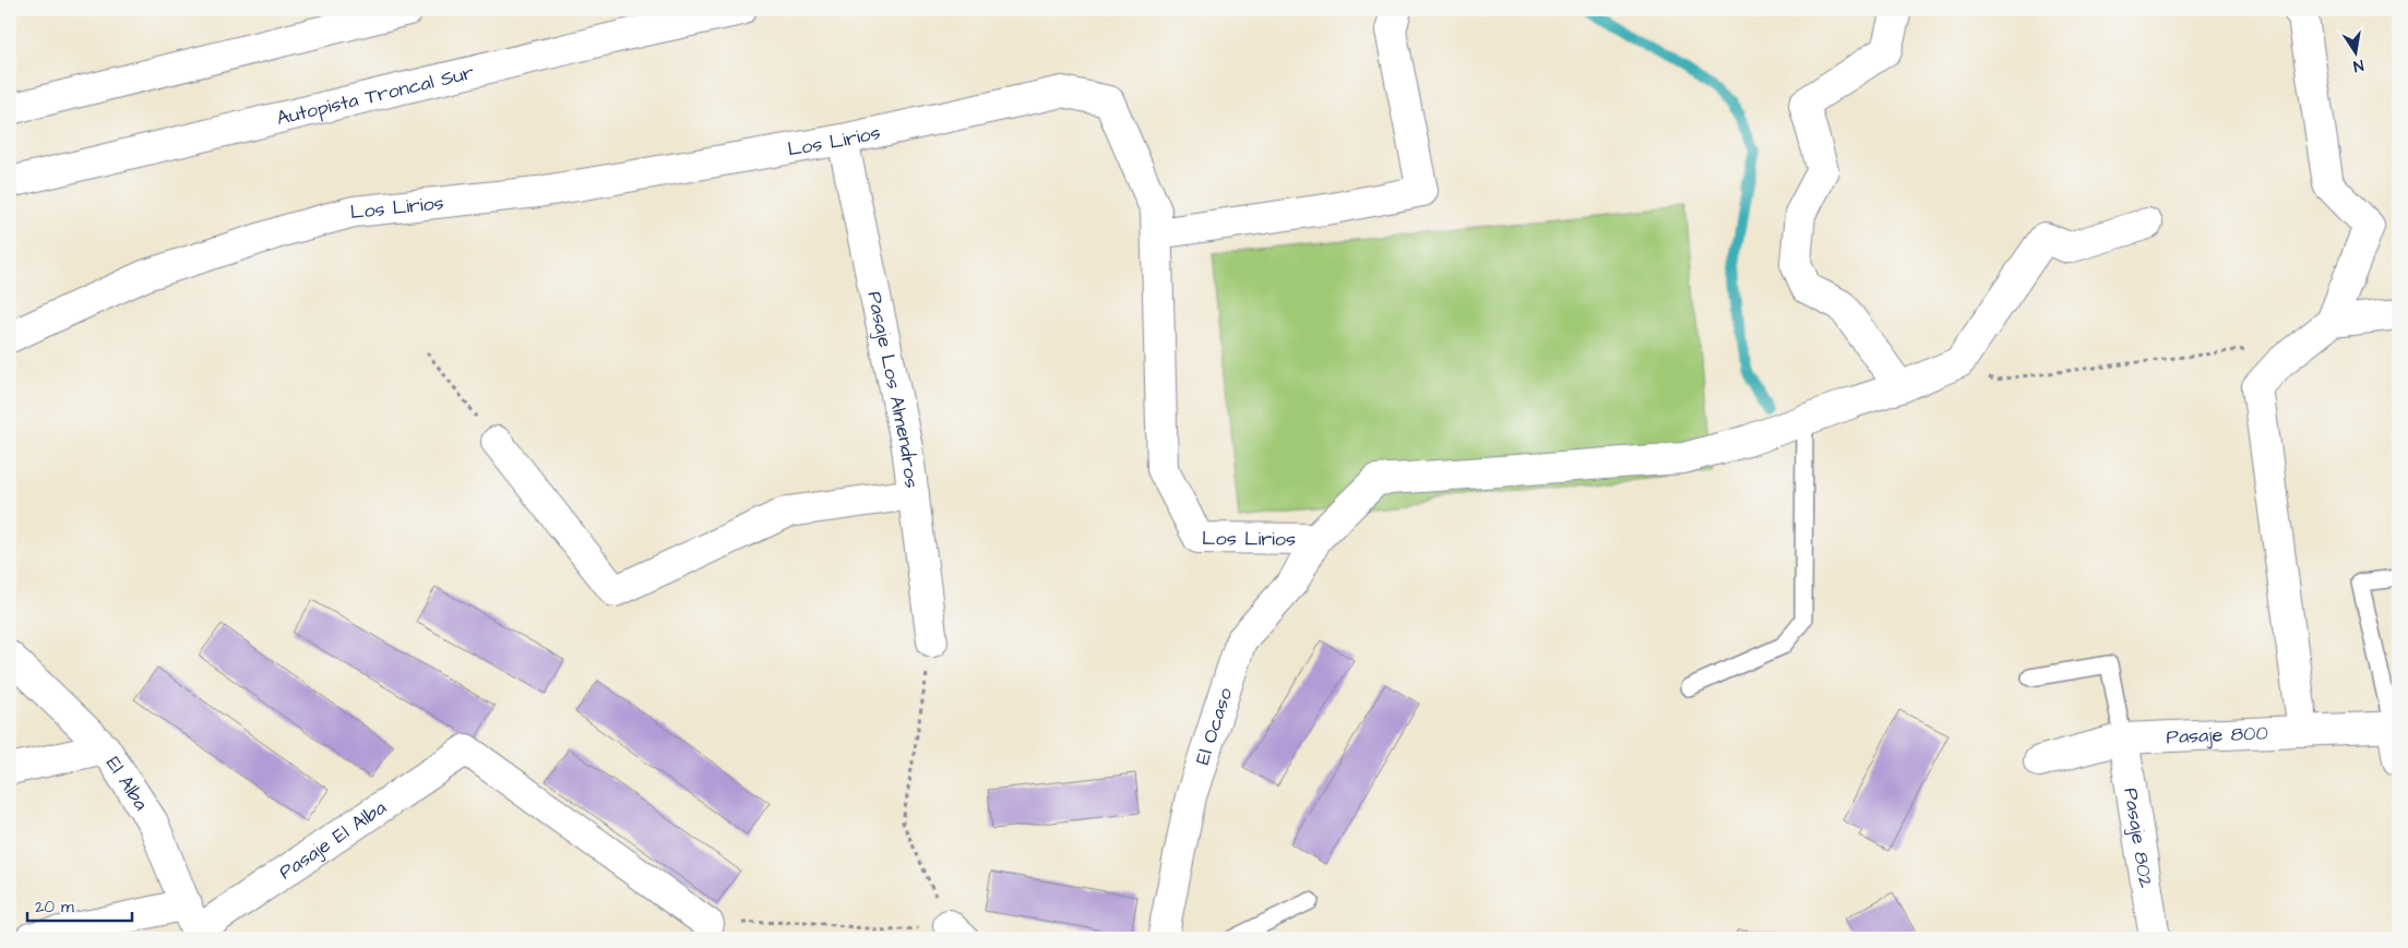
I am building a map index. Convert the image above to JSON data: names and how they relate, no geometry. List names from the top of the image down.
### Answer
{
  "streets": {
    "main road": [
      "Autopista Troncal Sur",
      "Los Lirios",
      "Pasaje Los Almendros",
      "El Ocaso",
      "Pasaje 800",
      "El Alba",
      "Pasaje 802",
      "Pasaje El Alba"
    ]
  },
  "crossings": [
    ["Los Lirios", "Pasaje Los Almendros"],
    ["Los Lirios", "El Ocaso"],
    ["Pasaje 800", "Pasaje 802"],
    ["El Alba", "Pasaje El Alba"]
  ],
  "scale_bar": "20 m",
  "north": "bottom"
}
